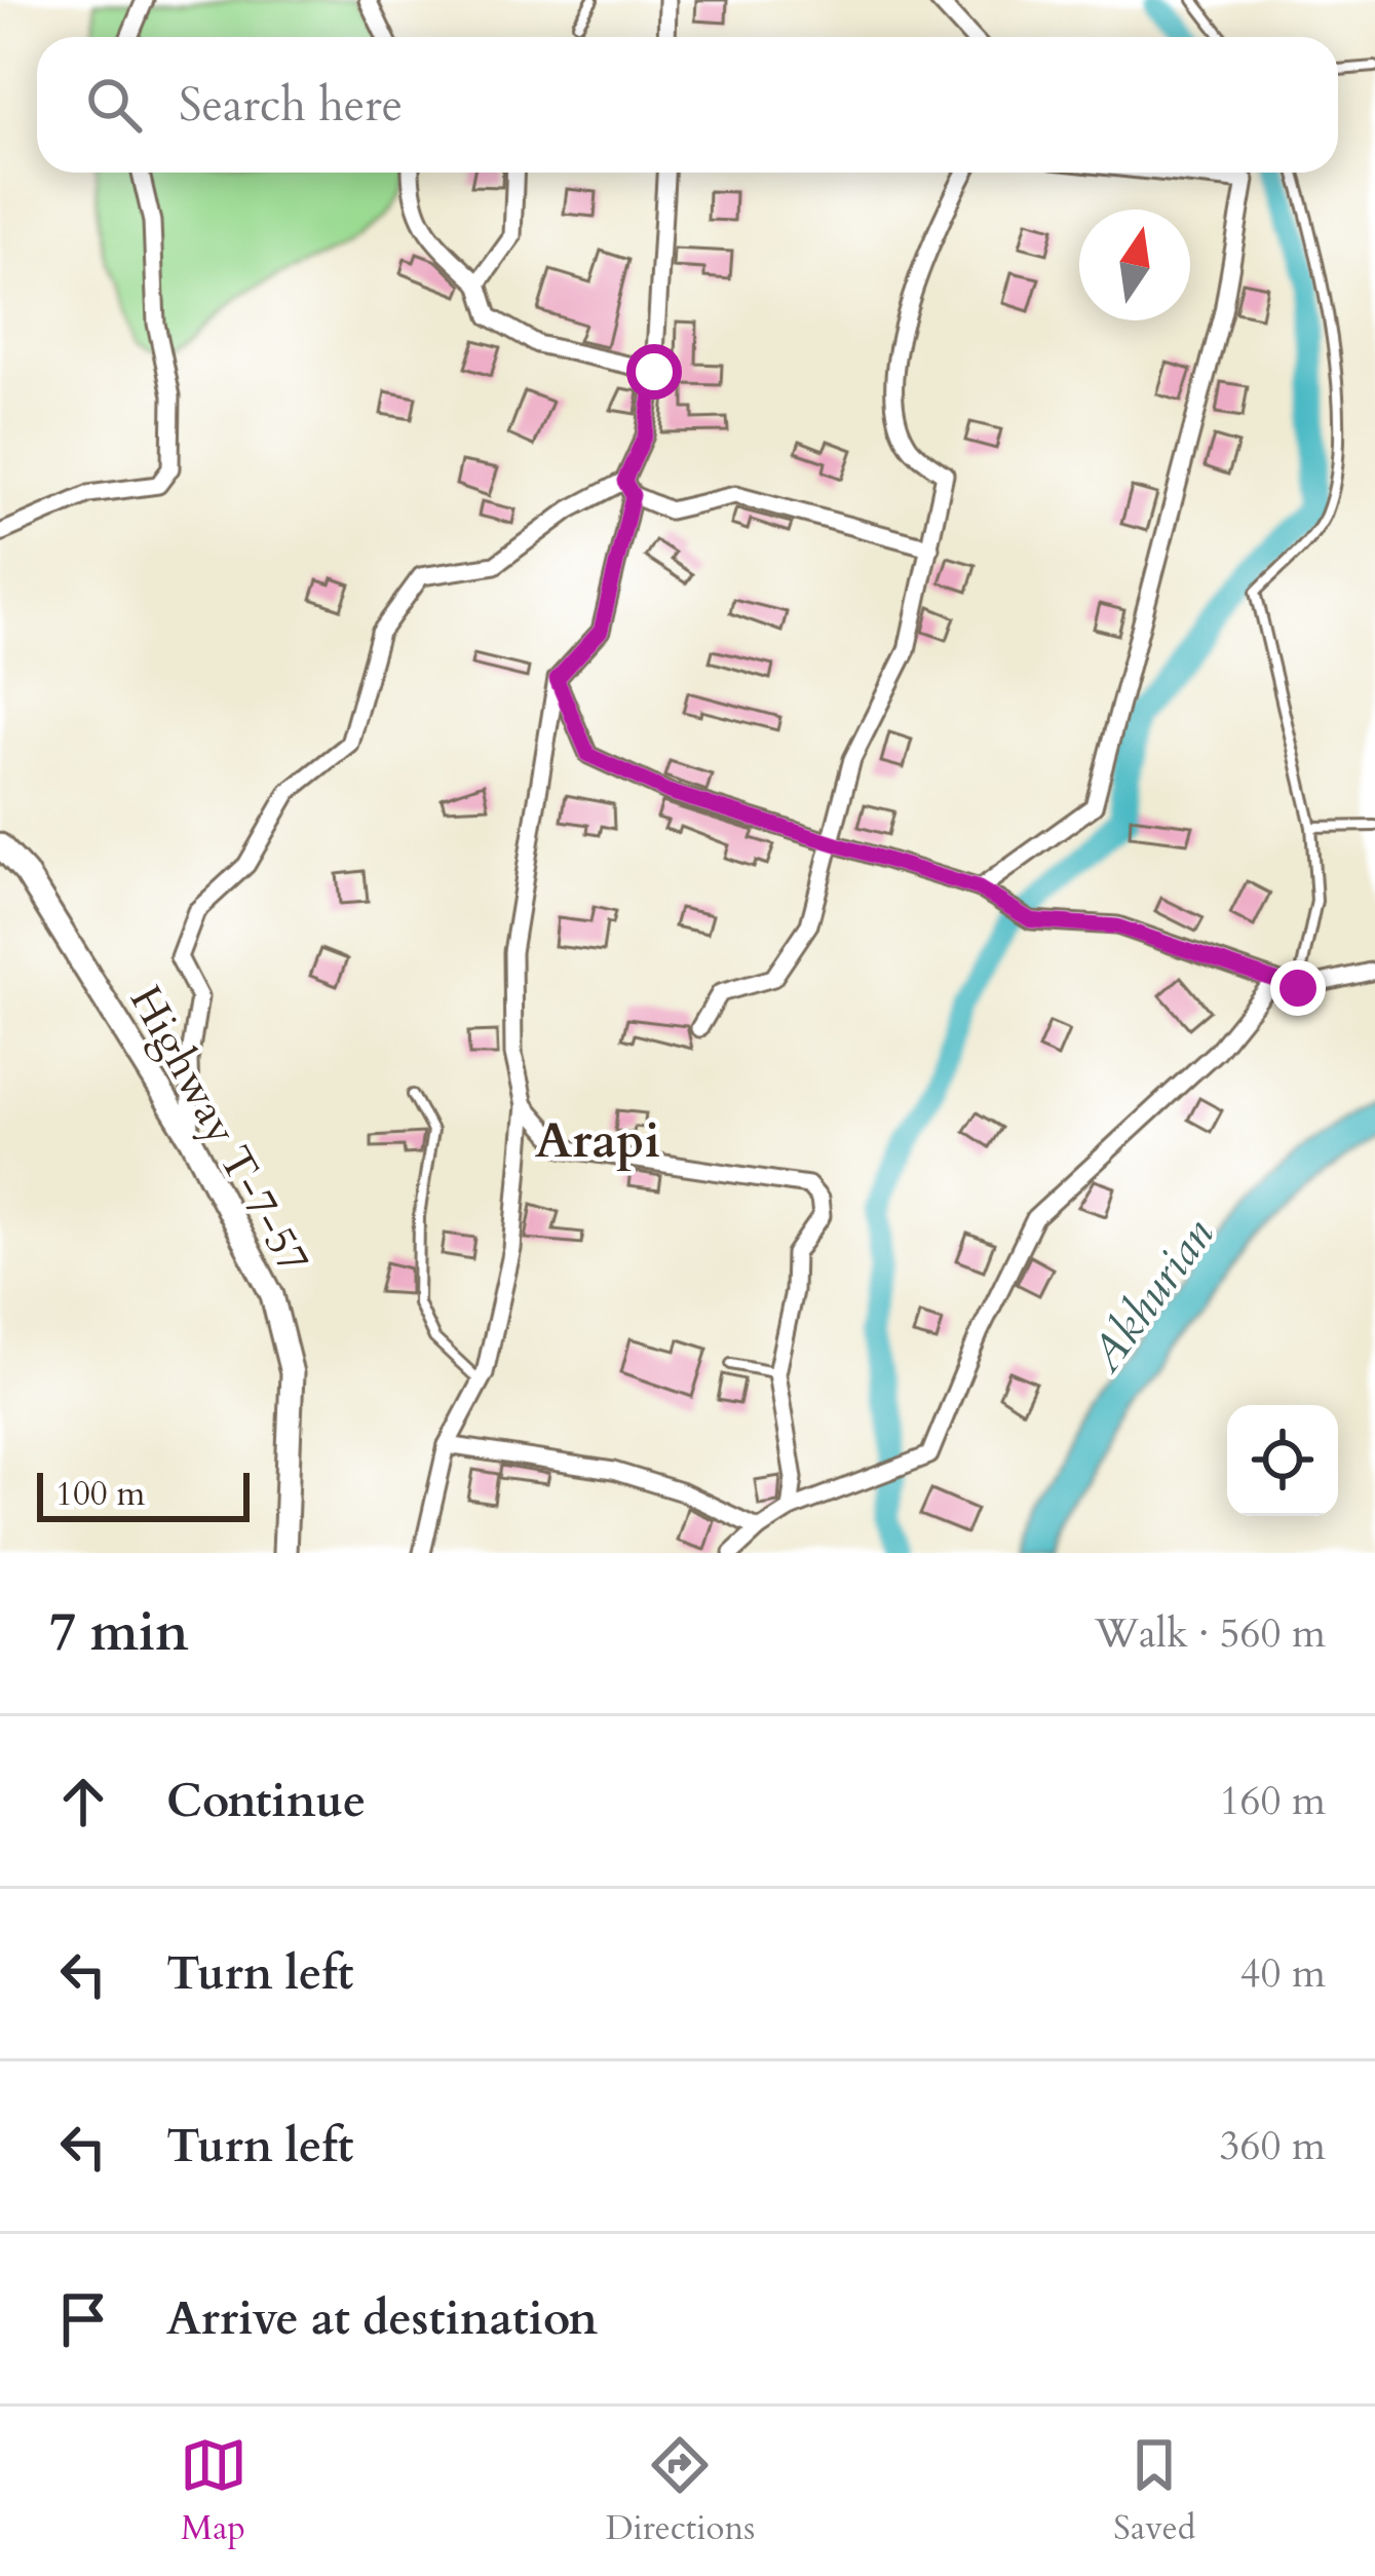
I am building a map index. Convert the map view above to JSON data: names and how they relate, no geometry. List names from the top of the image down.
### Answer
{
  "streets": {
    "street": ["Highway T-7-57"]
  },
  "districts": ["Arapi"],
  "water": ["Akhurian"],
  "scale_bar": "100 m",
  "north": "top",
  "page": {
    "search": "Search here",
    "scale": "100 m",
    "heading": ["7 min", "Walk · 560 m"],
    "list": [
      ["Continue", "160 m"],
      ["Turn left", "40 m"],
      ["Turn left", "360 m"],
      "Arrive at destination"
    ],
    "nav": ["Map", "Directions", "Saved"]
  }
}
